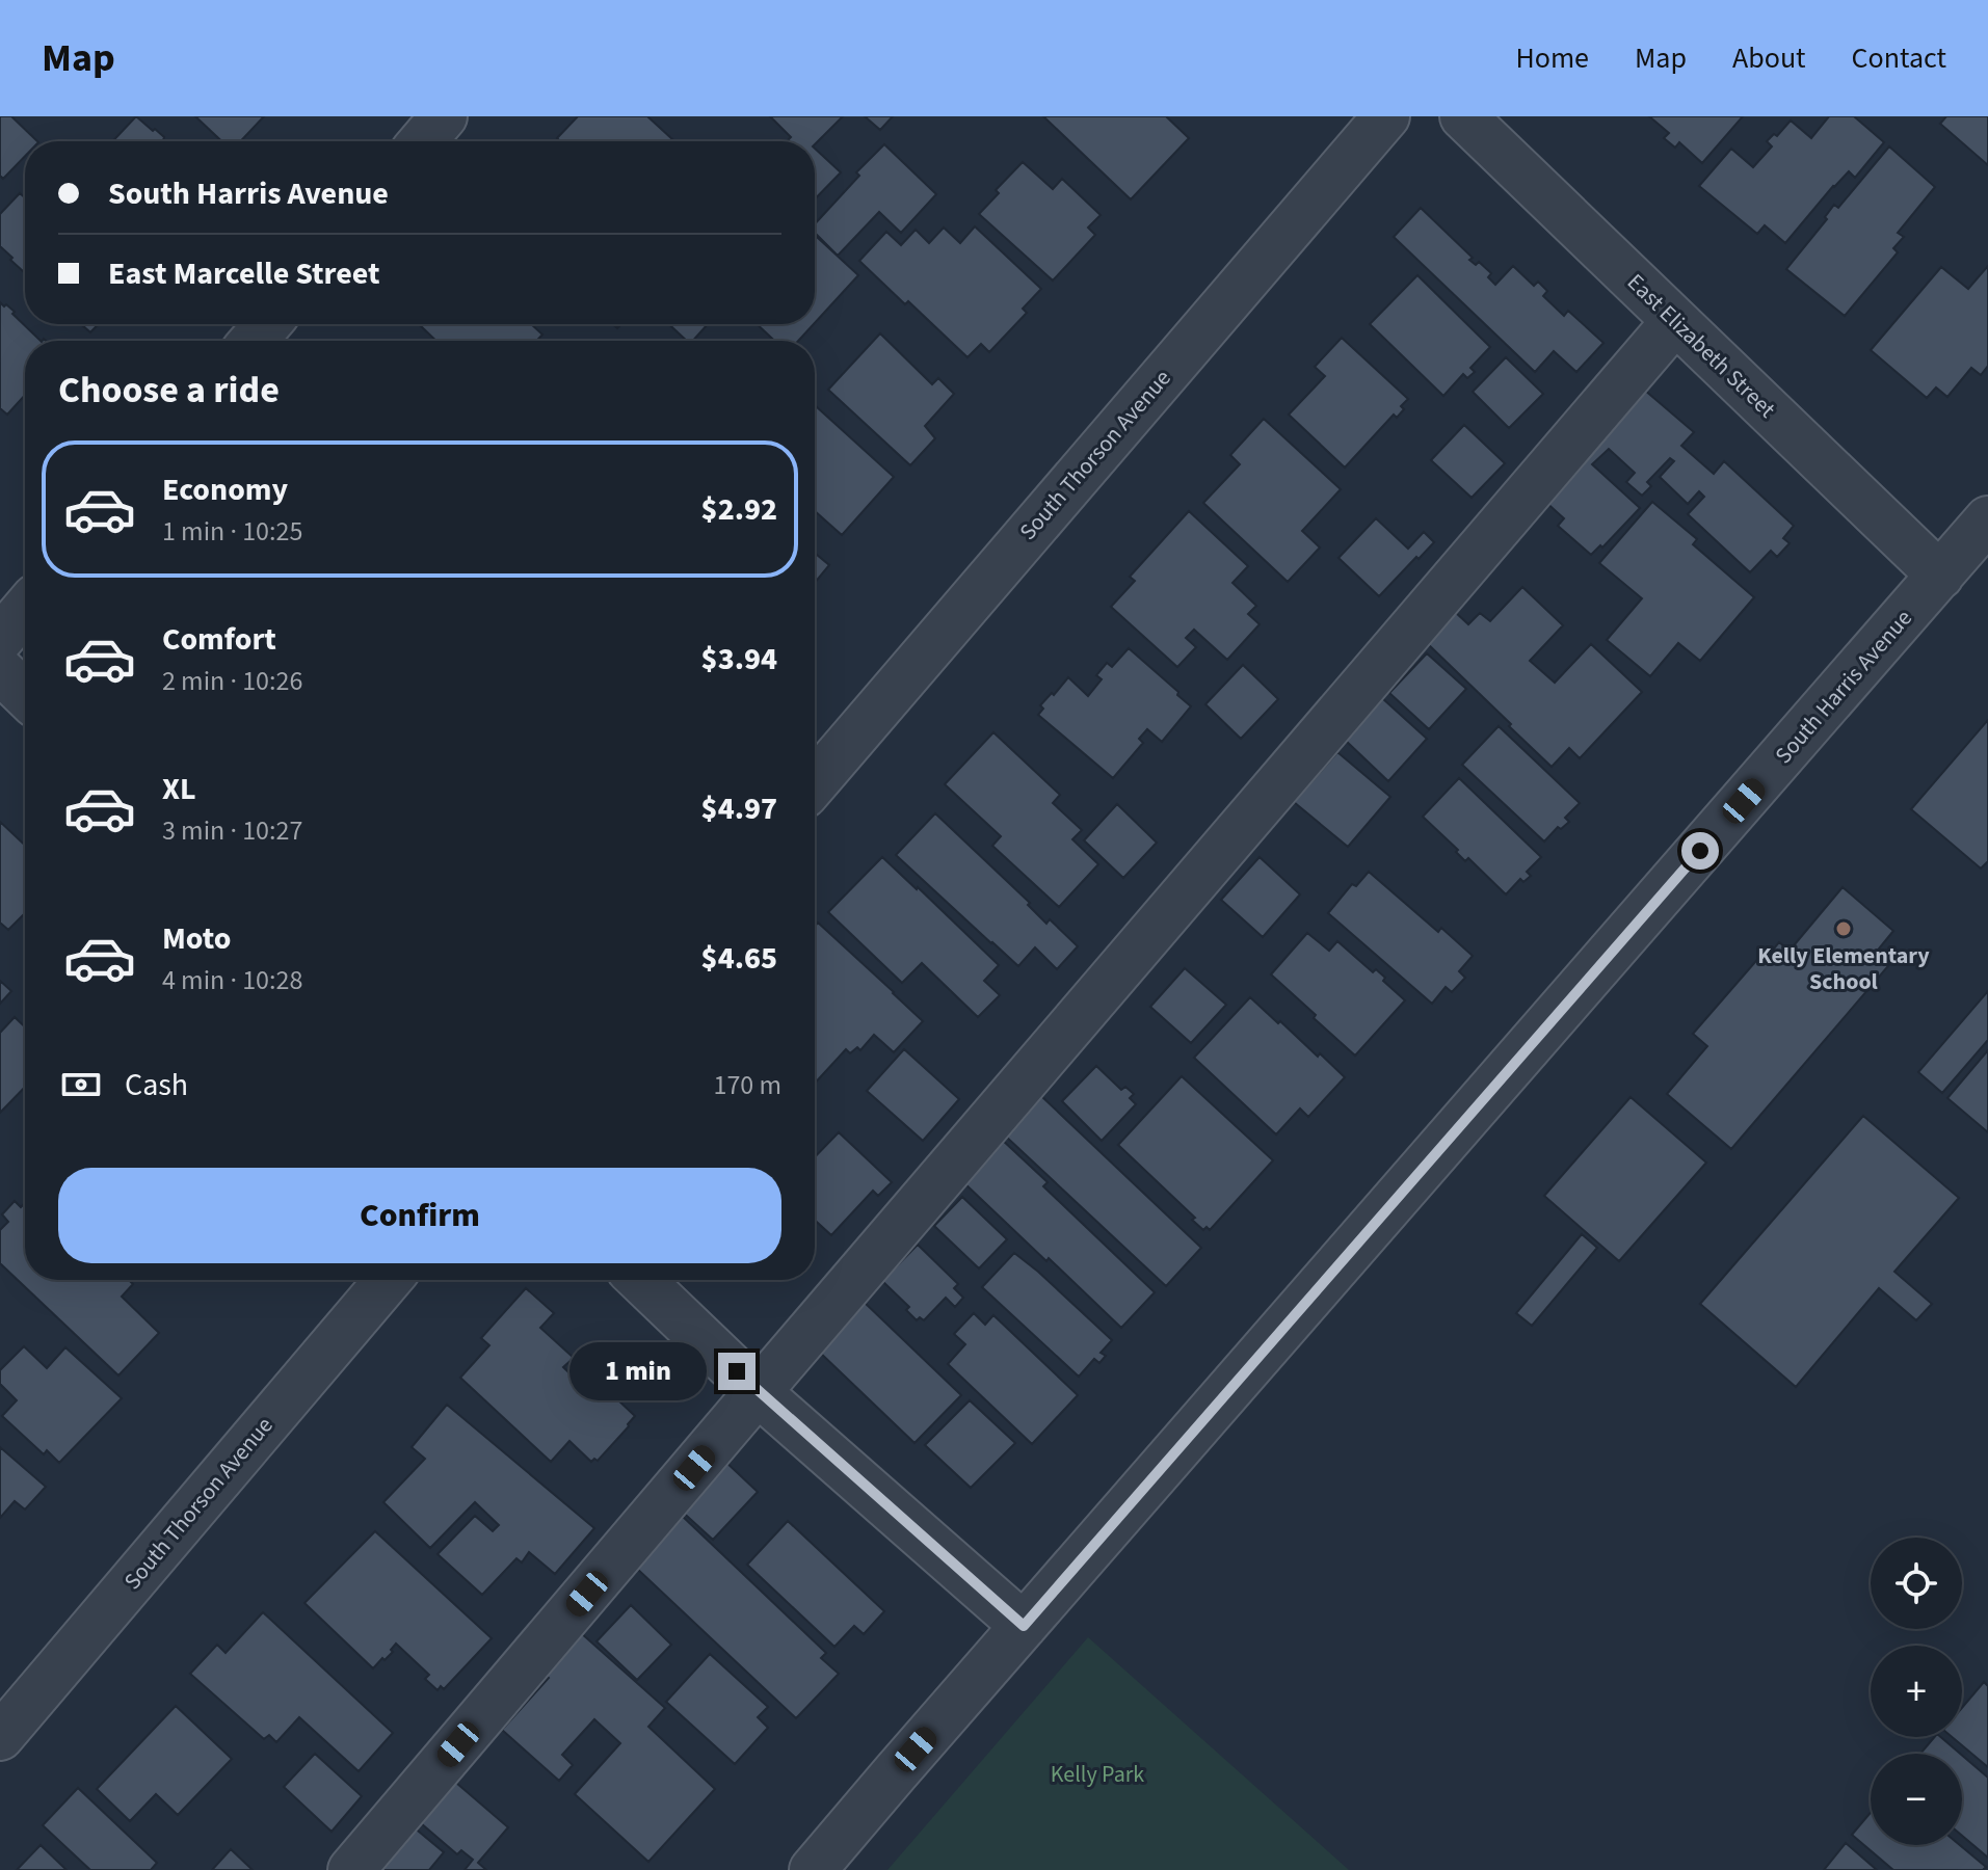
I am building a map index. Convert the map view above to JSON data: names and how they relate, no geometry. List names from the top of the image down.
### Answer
{
  "streets": {
    "street": ["East Elizabeth Street", "South Thorson Avenue", "South Harris Avenue"]
  },
  "crossings": [
    ["East Elizabeth Street", "South Harris Avenue"]
  ],
  "parks": ["Kelly Park"],
  "places": ["Kelly Elementary School"],
  "page": {
    "header": "Map",
    "nav": [
      "Home",
      "Map",
      "About",
      "Contact"
    ],
    "banner": ["South Harris Avenue", "East Marcelle Street"],
    "heading": "Choose a ride",
    "list": [
      {
        "name": "Economy",
        "note": "1 min · 10:25",
        "value": "$2.92"
      },
      {
        "name": "Comfort",
        "note": "2 min · 10:26",
        "value": "$3.94"
      },
      {
        "name": "XL",
        "note": "3 min · 10:27",
        "value": "$4.97"
      },
      {
        "name": "Moto",
        "note": "4 min · 10:28",
        "value": "$4.65"
      }
    ],
    "pay": ["Cash", "170 m"],
    "buttons": "Confirm",
    "bubble": "1 min",
    "map_buttons": ["+", "−"]
  }
}
